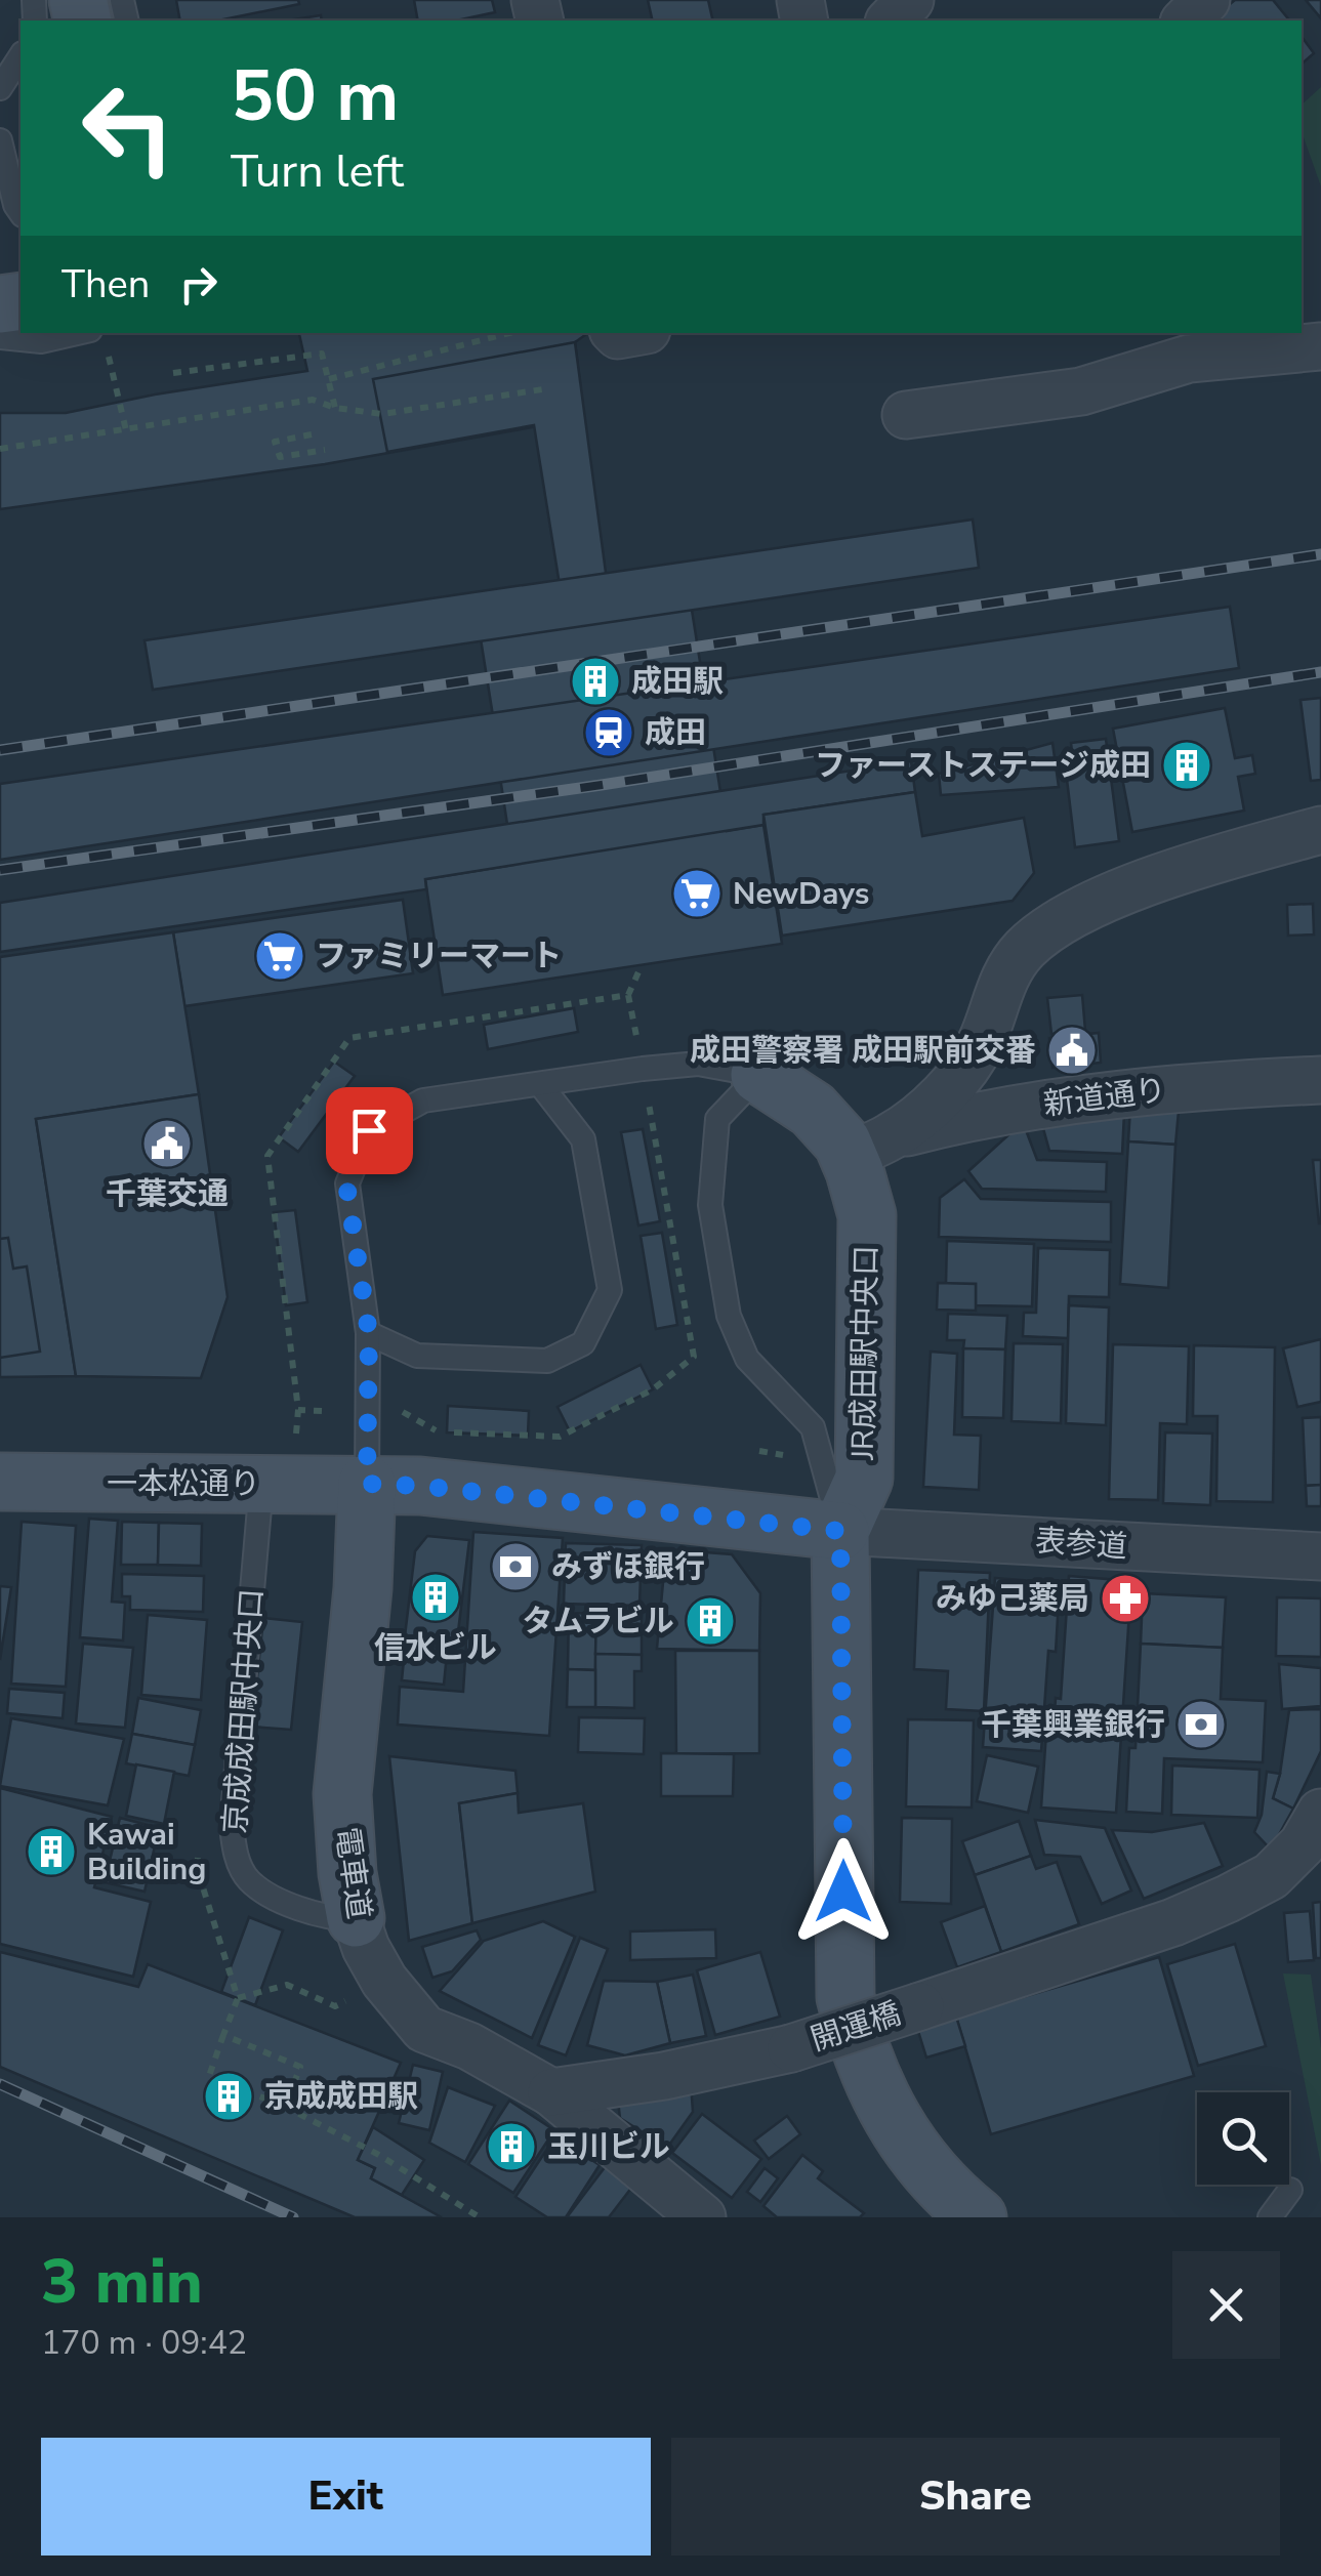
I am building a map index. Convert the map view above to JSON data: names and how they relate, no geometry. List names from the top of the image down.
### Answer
{
  "streets": {
    "street": [
      "新道通り",
      "JR成田駅中央口",
      "一本松通り",
      "表参道",
      "電車道",
      "開運橋"
    ],
    "lane": ["京成成田駅中央口"]
  },
  "crossings": [
    ["新道通り", "JR成田駅中央口"],
    ["JR成田駅中央口", "一本松通り"],
    ["JR成田駅中央口", "表参道"],
    ["JR成田駅中央口", "電車道"],
    ["一本松通り", "表参道"],
    ["一本松通り", "京成成田駅中央口"],
    ["一本松通り", "電車道"],
    ["京成成田駅中央口", "電車道"],
    ["電車道", "開運橋"]
  ],
  "places": {
    "building": [
      "成田駅",
      "ファーストステージ成田",
      "信水ビル",
      "タムラビル",
      "Kawai Building",
      "京成成田駅",
      "玉川ビル"
    ],
    "station": ["成田"],
    "supermarket": ["NewDays", "ファミリーマート"],
    "public building": ["成田警察署 成田駅前交番", "千葉交通"],
    "bank": ["みずほ銀行", "千葉興業銀行"],
    "pharmacy": ["みゆ己薬局"]
  },
  "page": {
    "turn": ["50 m", "Turn left"],
    "then": "Then",
    "heading": ["3 min", "170 m · 09:42"],
    "buttons": ["Exit", "Share"]
  }
}
